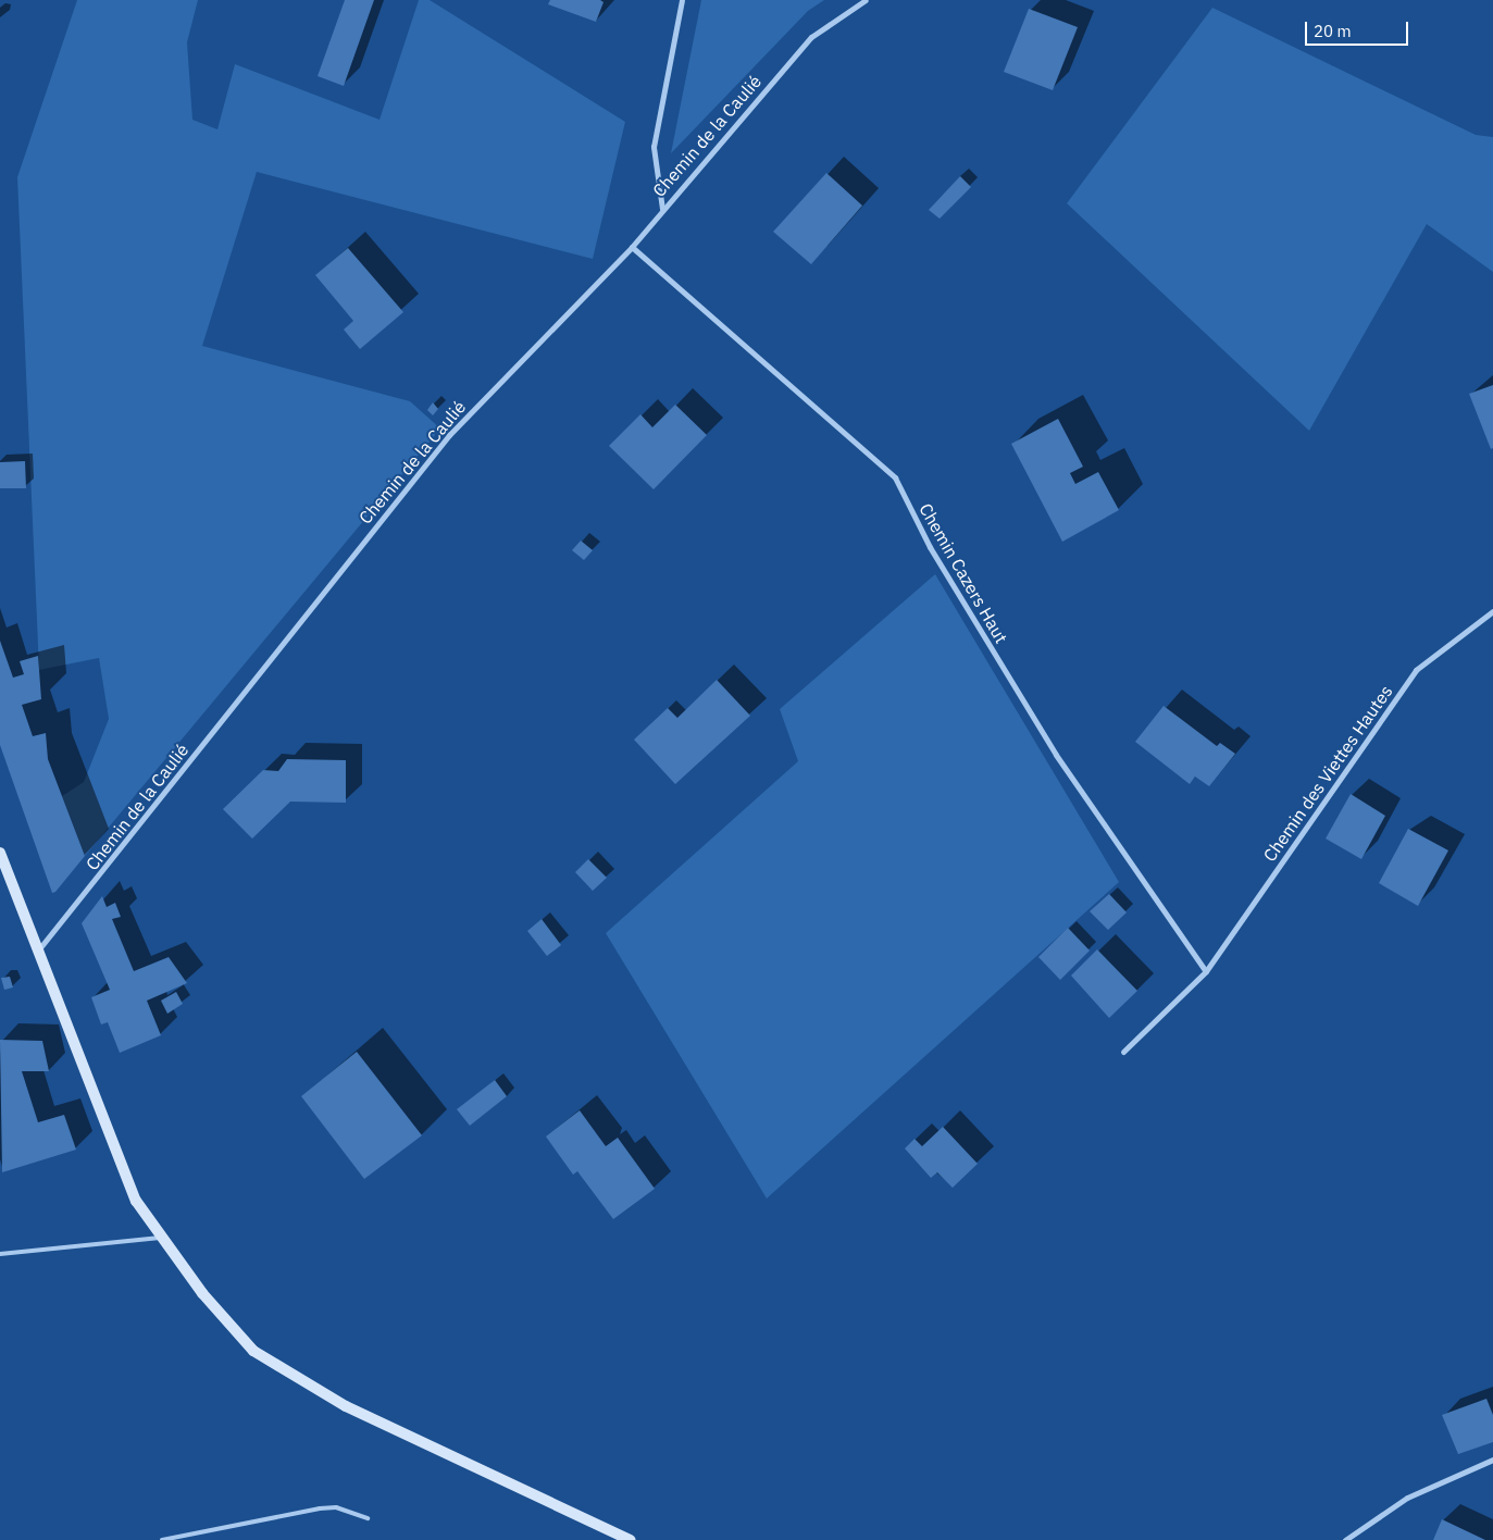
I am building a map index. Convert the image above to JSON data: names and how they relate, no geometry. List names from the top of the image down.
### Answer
{
  "streets": {
    "street": ["Chemin de la Caulié", "Chemin Cazers Haut", "Chemin des Viettes Hautes"]
  },
  "crossings": [
    ["Chemin de la Caulié", "Chemin Cazers Haut"],
    ["Chemin Cazers Haut", "Chemin des Viettes Hautes"]
  ],
  "scale_bar": "20 m"
}
